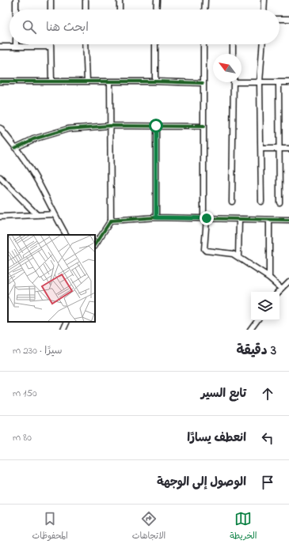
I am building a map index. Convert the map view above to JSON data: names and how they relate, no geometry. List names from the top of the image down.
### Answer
{
  "north": "top left",
  "page": {
    "search": "ابحث هنا",
    "heading": ["3 دقيقة", "سيرًا · 230 m"],
    "list": [
      ["تابع السير", "150 m"],
      ["انعطف يسارًا", "80 m"],
      "الوصول إلى الوجهة"
    ],
    "nav": ["الخريطة", "الاتجاهات", "المحفوظات"]
  }
}
